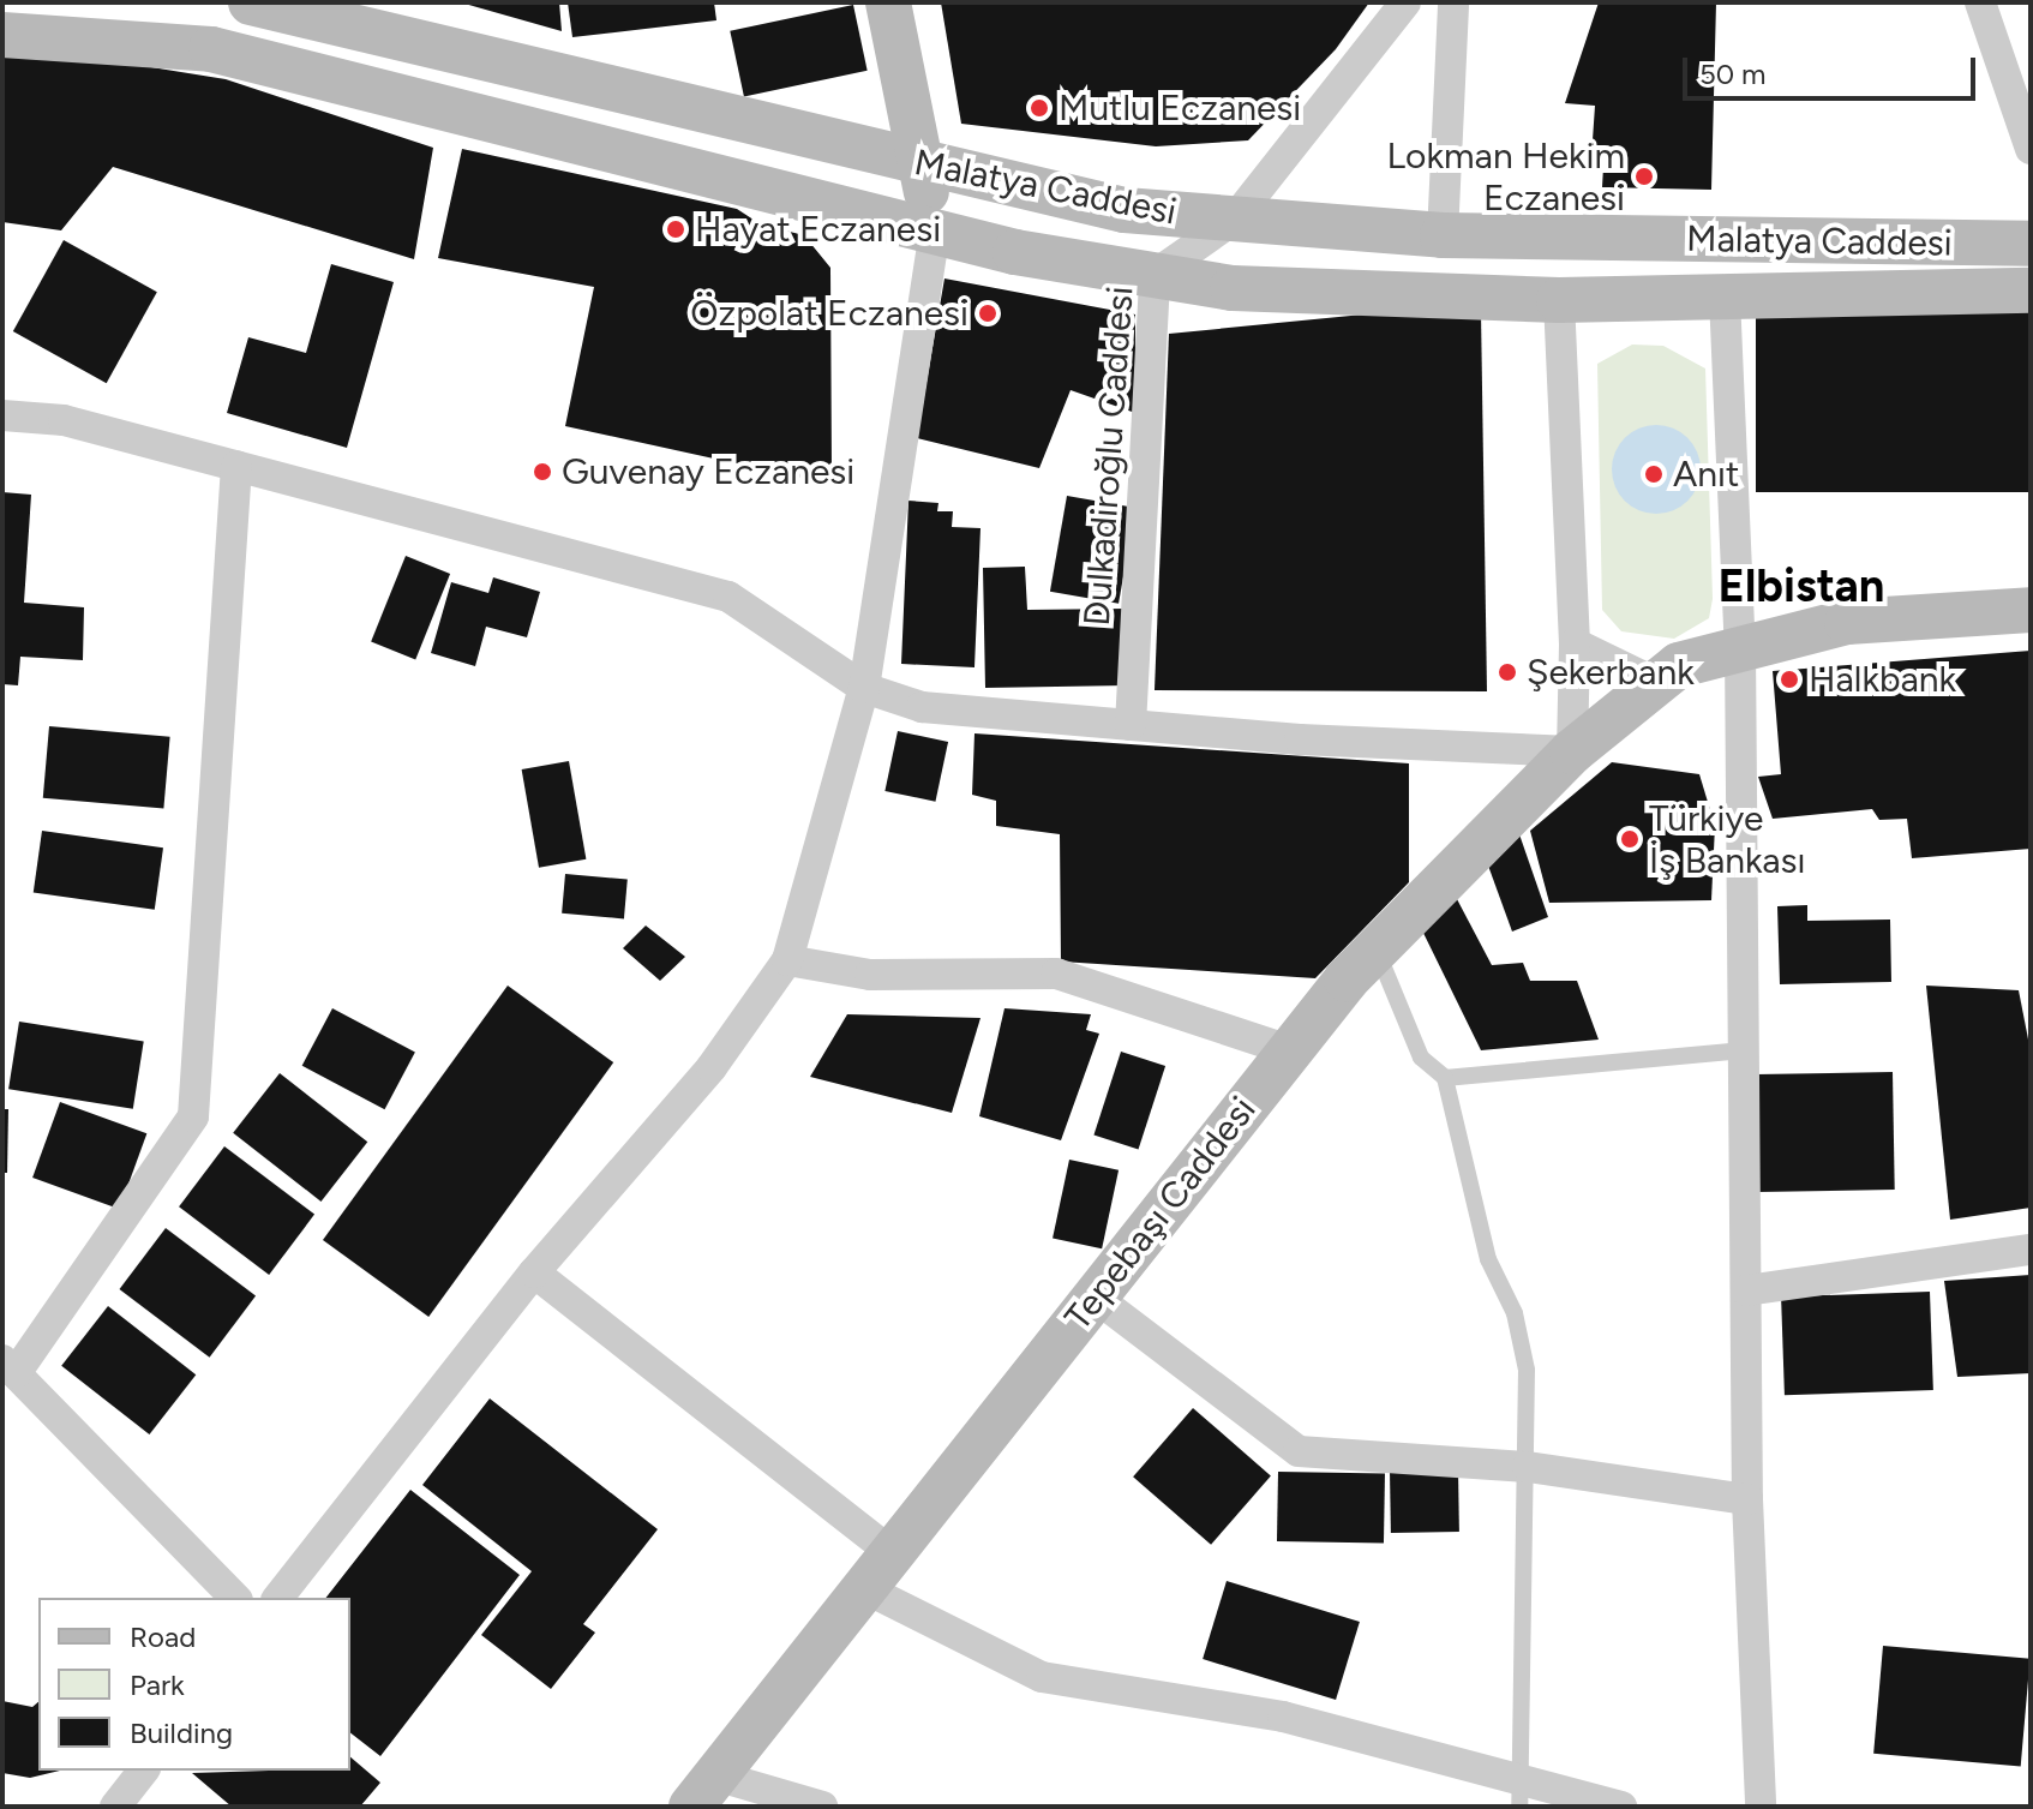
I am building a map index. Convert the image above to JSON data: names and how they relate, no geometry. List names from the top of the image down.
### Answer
{
  "streets": {
    "street": ["Malatya Caddesi", "Dulkadiroğlu Caddesi", "Tepebaşı Caddesi"]
  },
  "crossings": [
    ["Malatya Caddesi", "Dulkadiroğlu Caddesi"]
  ],
  "districts": ["Elbistan"],
  "places": [
    "Mutlu Eczanesi",
    "Lokman Hekim Eczanesi",
    "Hayat Eczanesi",
    "Özpolat Eczanesi",
    "Guvenay Eczanesi",
    "Anıt",
    "Şekerbank",
    "Halkbank",
    "Türkiye İş Bankası"
  ],
  "legend": ["Road", "Park", "Building"],
  "scale_bar": "50 m"
}
